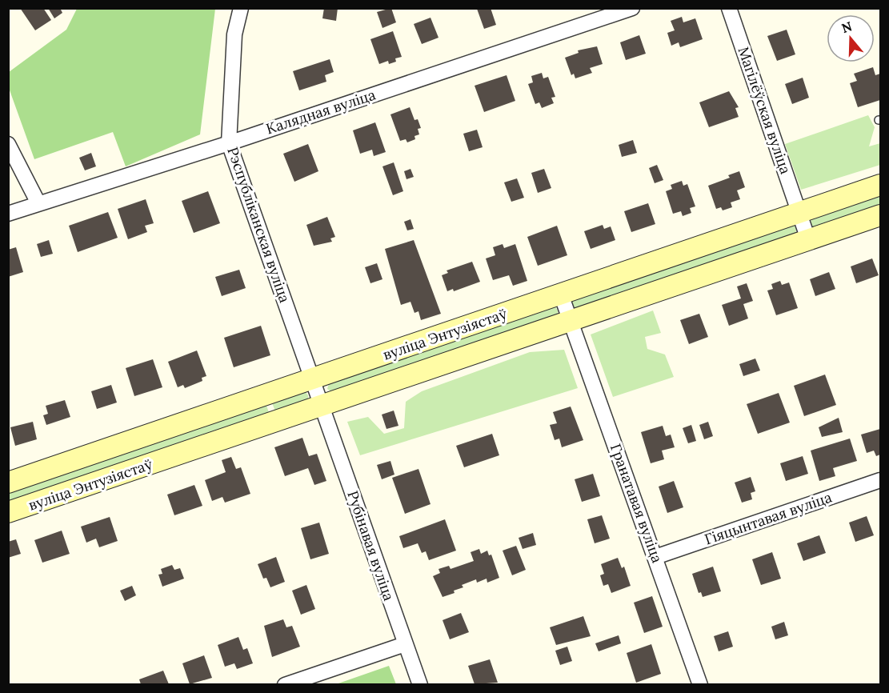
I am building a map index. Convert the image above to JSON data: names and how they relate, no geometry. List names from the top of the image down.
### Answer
{
  "streets": {
    "street": [
      "Магілёўская вуліца",
      "Калядная вуліца",
      "Рэспубліканская вуліца",
      "вуліца Энтузіястаў",
      "Гранатавая вуліца",
      "Гіяцынтавая вуліца",
      "Рубінавая вуліца"
    ]
  },
  "crossings": [
    ["Магілёўская вуліца", "вуліца Энтузіястаў"],
    ["Калядная вуліца", "Рэспубліканская вуліца"],
    ["Рэспубліканская вуліца", "вуліца Энтузіястаў"],
    ["Рэспубліканская вуліца", "Рубінавая вуліца"],
    ["вуліца Энтузіястаў", "Гранатавая вуліца"],
    ["вуліца Энтузіястаў", "Рубінавая вуліца"],
    ["Гранатавая вуліца", "Гіяцынтавая вуліца"]
  ],
  "north": "top"
}
